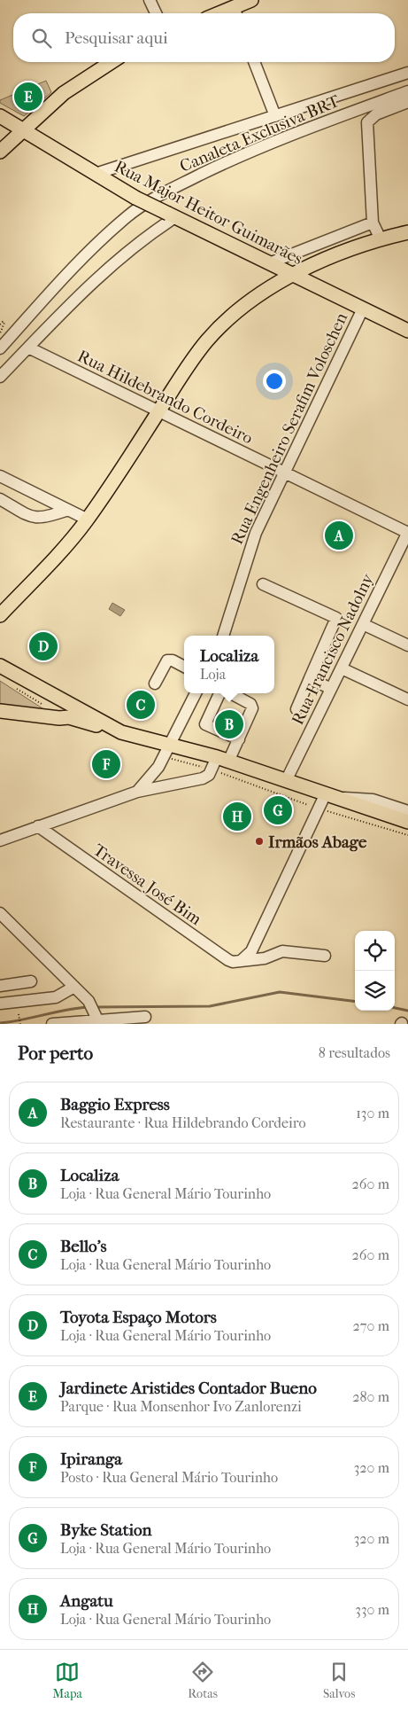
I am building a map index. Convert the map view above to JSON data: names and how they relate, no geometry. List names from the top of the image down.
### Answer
{
  "streets": {
    "main road": ["Rua Major Heitor Guimarães"],
    "street": [
      "Canaleta Exclusiva BRT",
      "Rua Hildebrando Cordeiro",
      "Rua Engenheiro Serafim Voloschen",
      "Rua Francisco Nadolny",
      "Travessa José Bim"
    ]
  },
  "crossings": [
    ["Rua Major Heitor Guimarães", "Rua Engenheiro Serafim Voloschen"],
    ["Rua Hildebrando Cordeiro", "Rua Engenheiro Serafim Voloschen"],
    ["Rua Hildebrando Cordeiro", "Rua Francisco Nadolny"]
  ],
  "places": ["Irmãos Abage"],
  "page": {
    "search": "Pesquisar aqui",
    "pins": [
      "E",
      "A",
      "D",
      "C",
      "B",
      "F",
      "G",
      "H"
    ],
    "popup": ["Localiza", "Loja"],
    "heading": ["Por perto", "8 resultados"],
    "list": [
      {
        "mark": "A",
        "name": "Baggio Express",
        "note": "Restaurante · Rua Hildebrando Cordeiro",
        "value": "130 m"
      },
      {
        "mark": "B",
        "name": "Localiza",
        "note": "Loja · Rua General Mário Tourinho",
        "value": "260 m"
      },
      {
        "mark": "C",
        "name": "Bello's",
        "note": "Loja · Rua General Mário Tourinho",
        "value": "260 m"
      },
      {
        "mark": "D",
        "name": "Toyota Espaço Motors",
        "note": "Loja · Rua General Mário Tourinho",
        "value": "270 m"
      },
      {
        "mark": "E",
        "name": "Jardinete Aristides Contador Bueno",
        "note": "Parque · Rua Monsenhor Ivo Zanlorenzi",
        "value": "280 m"
      },
      {
        "mark": "F",
        "name": "Ipiranga",
        "note": "Posto · Rua General Mário Tourinho",
        "value": "320 m"
      },
      {
        "mark": "G",
        "name": "Byke Station",
        "note": "Loja · Rua General Mário Tourinho",
        "value": "320 m"
      },
      {
        "mark": "H",
        "name": "Angatu",
        "note": "Loja · Rua General Mário Tourinho",
        "value": "330 m"
      }
    ],
    "nav": ["Mapa", "Rotas", "Salvos"]
  }
}
